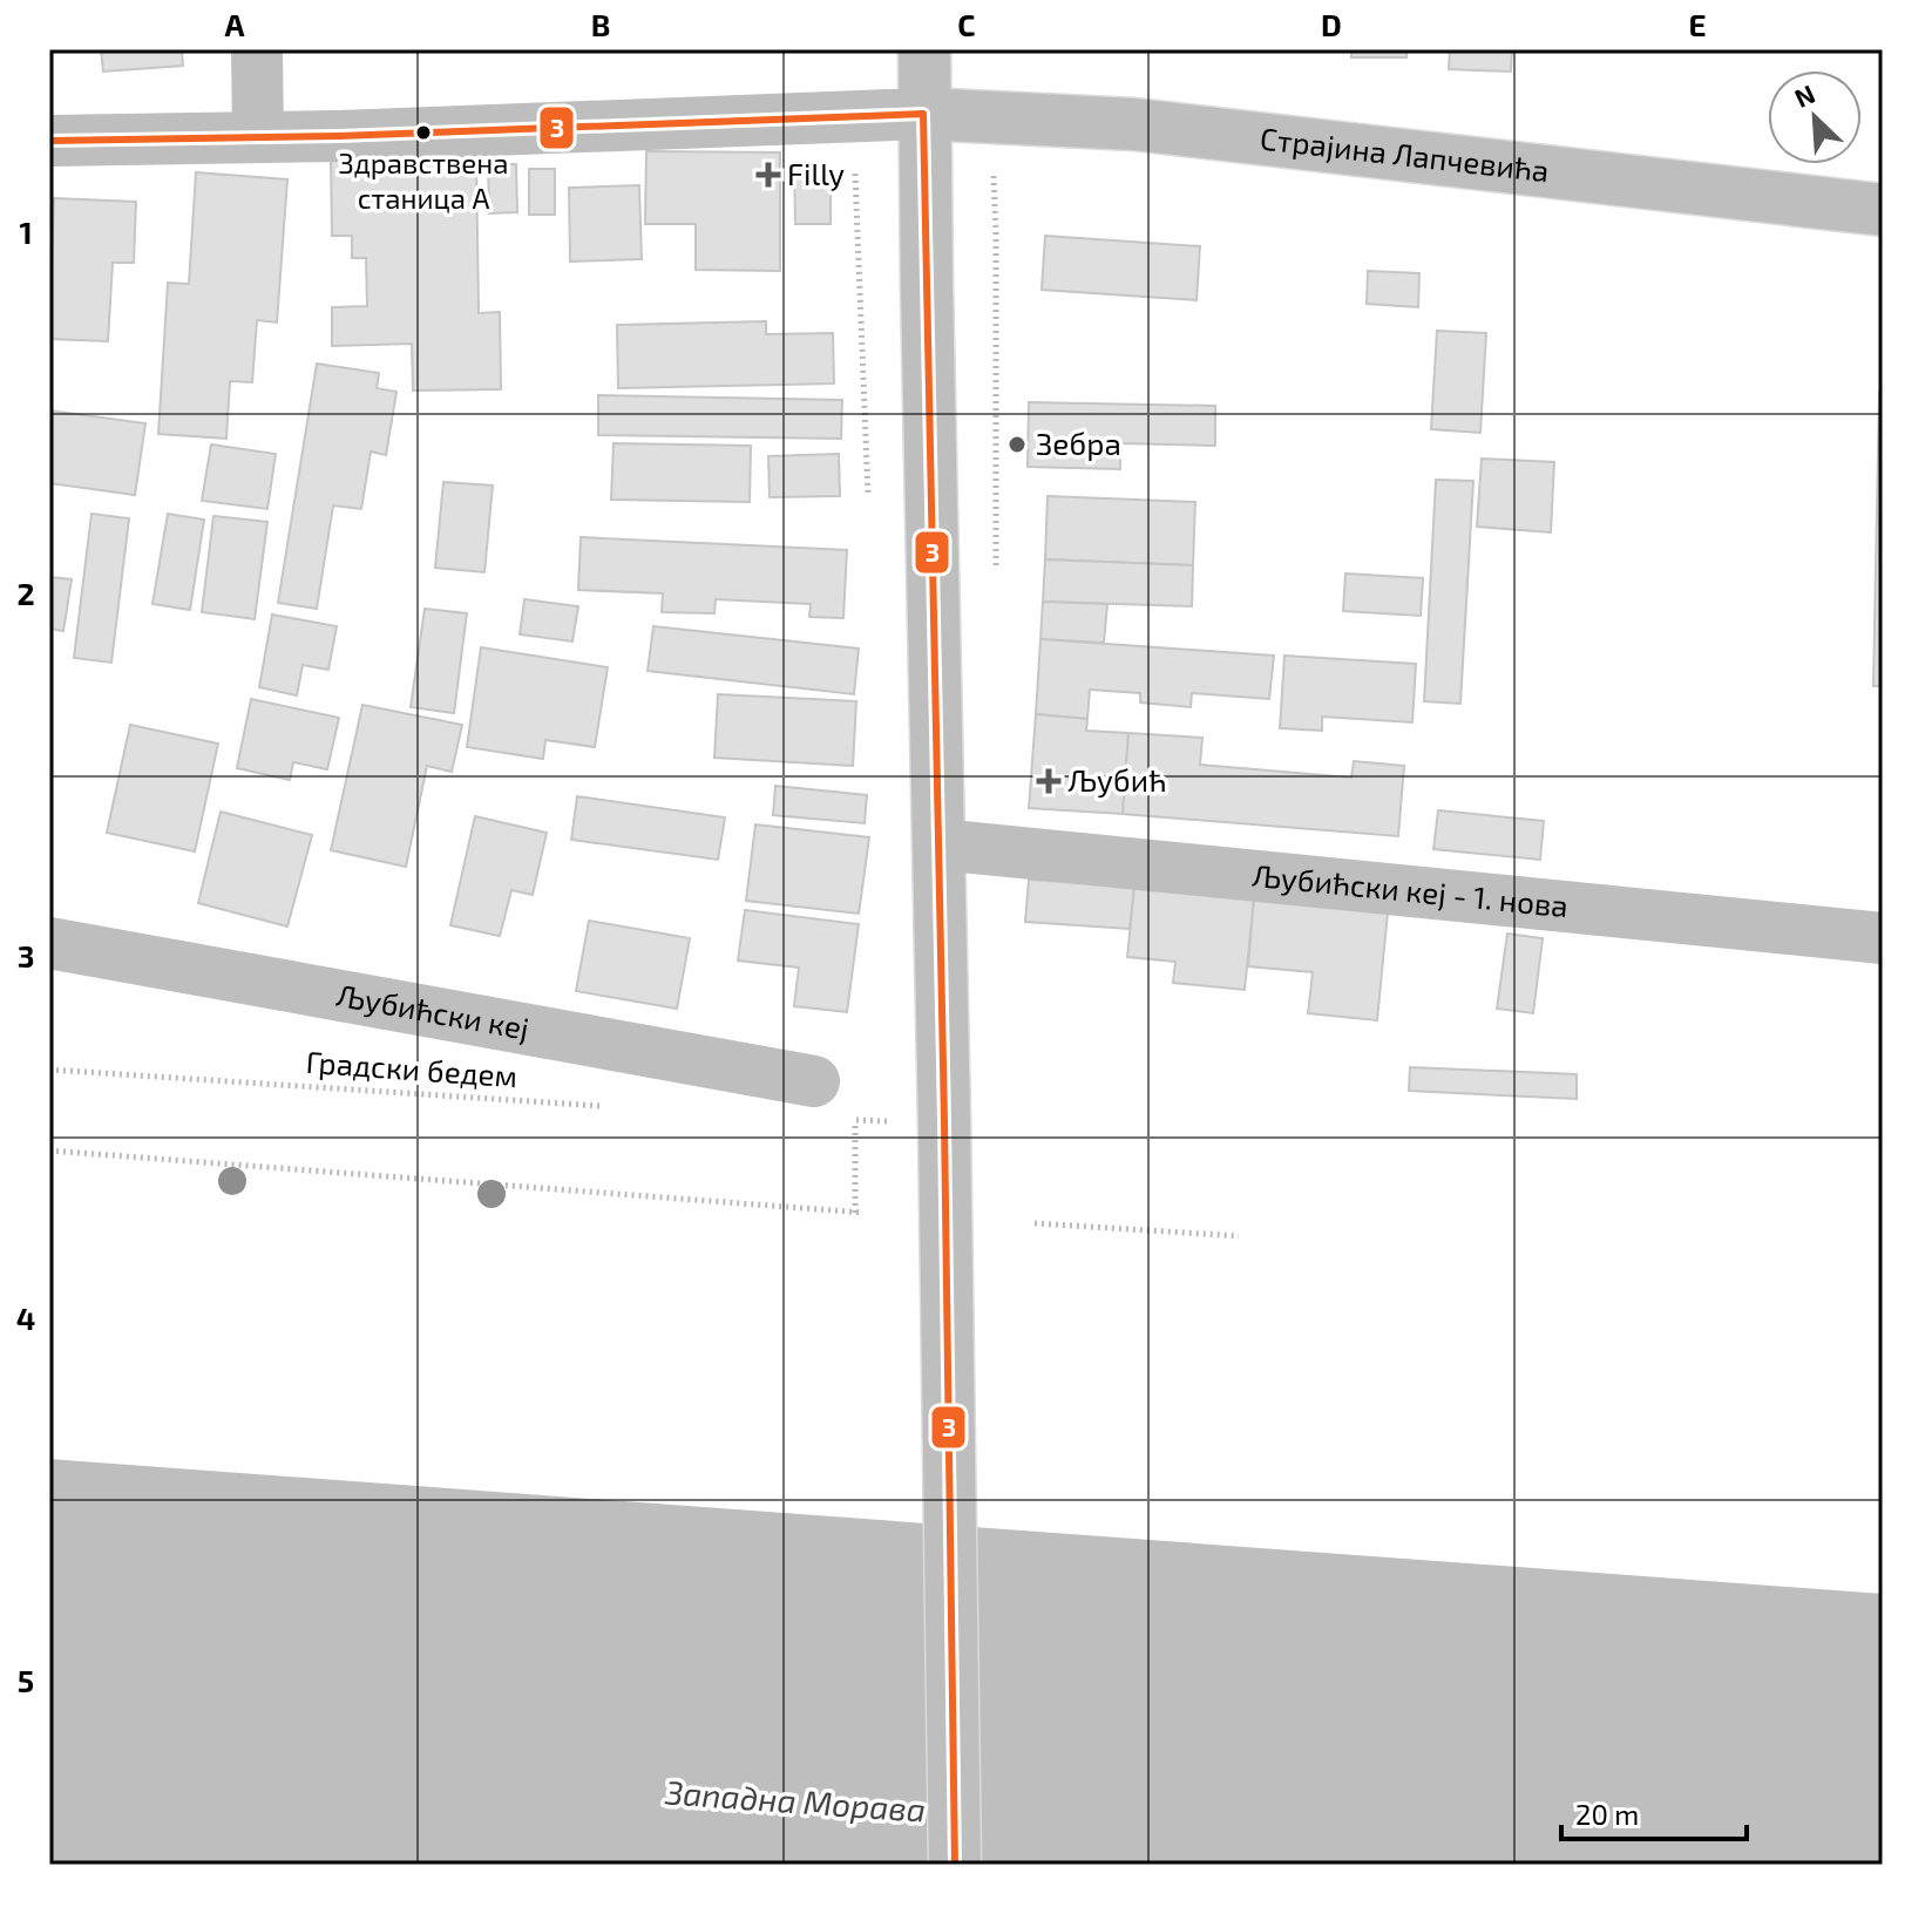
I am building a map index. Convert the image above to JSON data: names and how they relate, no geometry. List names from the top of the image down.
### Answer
{
  "streets": {
    "main road": ["Страјина Лапчевића", "Љубићски кеј - 1. нова", "Љубићски кеј"],
    "path": ["Градски бедем"]
  },
  "water": ["Западна Морава"],
  "places": {
    "other": ["Здравствена станица А", "Зебра"],
    "health": ["Filly", "Љубић"]
  },
  "lines": ["transit line 3"],
  "scale_bar": "20 m",
  "north": "top left",
  "grid": {
    "columns": [
      "A",
      "B",
      "C",
      "D",
      "E"
    ],
    "rows": [
      "1",
      "2",
      "3",
      "4",
      "5"
    ]
  }
}
